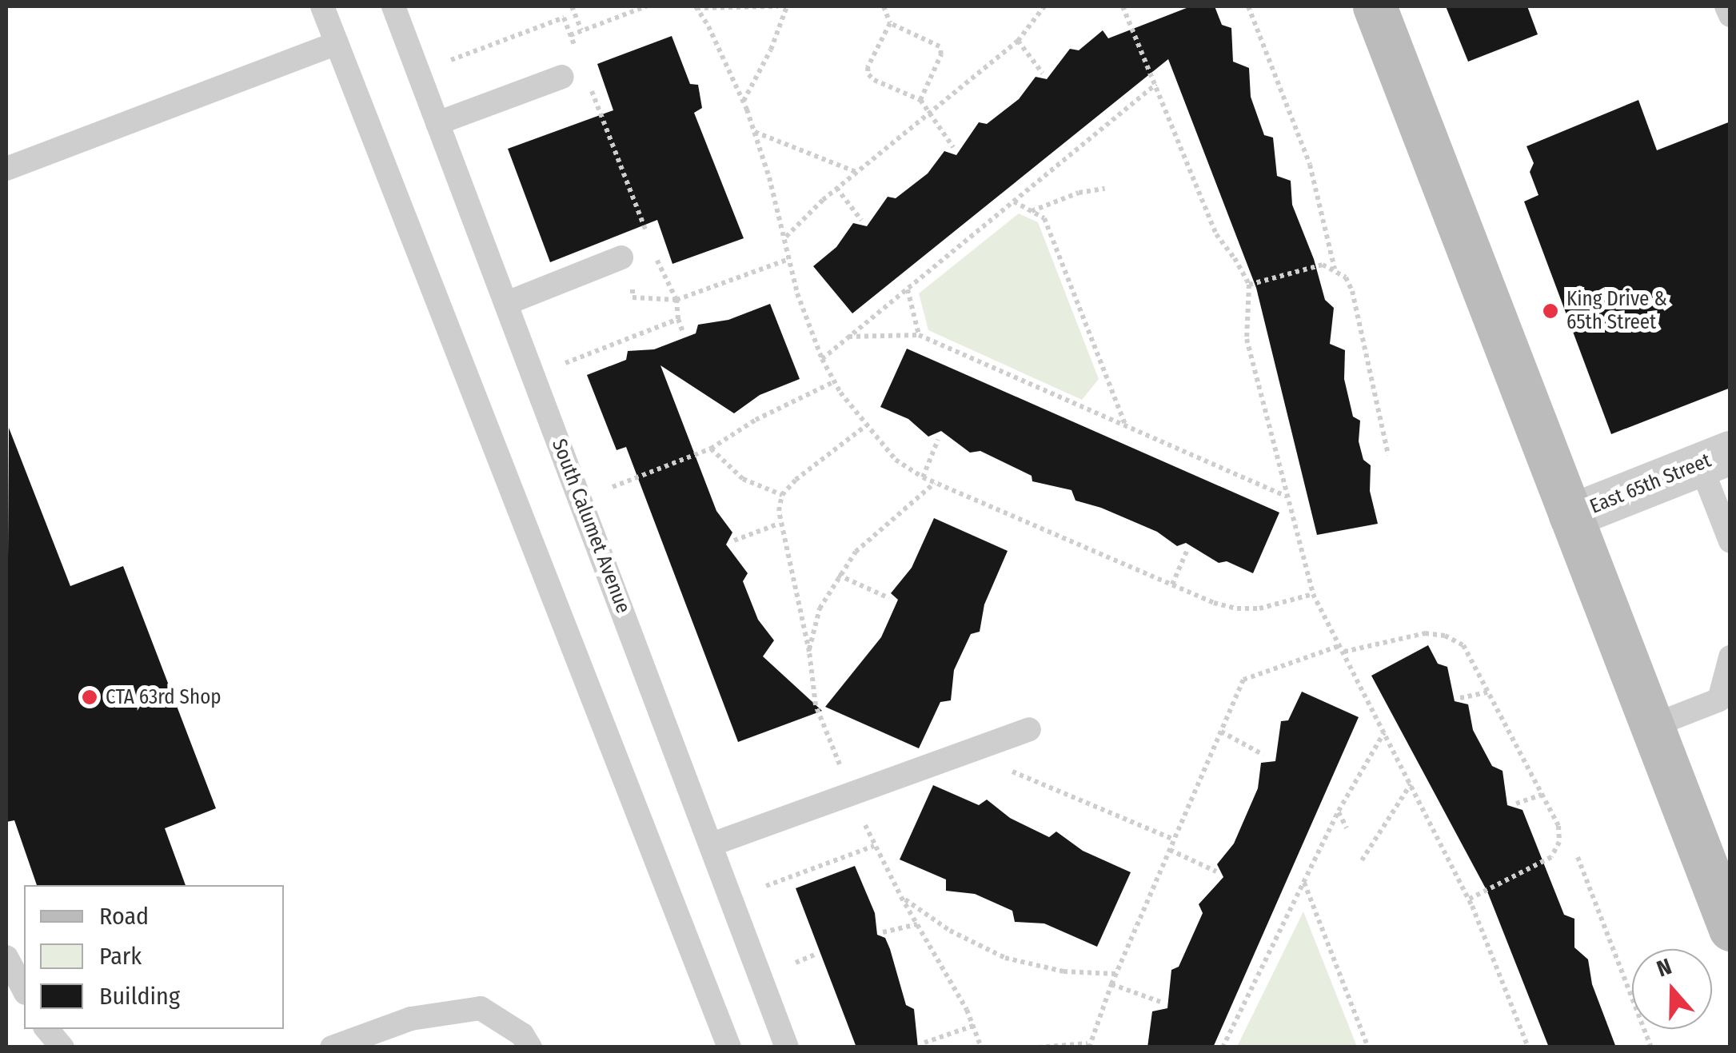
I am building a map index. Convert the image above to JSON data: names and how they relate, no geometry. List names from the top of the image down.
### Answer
{
  "streets": {
    "street": ["East 65th Street"],
    "lane": ["South Calumet Avenue"]
  },
  "places": ["King Drive & 65th Street", "CTA 63rd Shop"],
  "legend": ["Road", "Park", "Building"],
  "north": "top"
}
